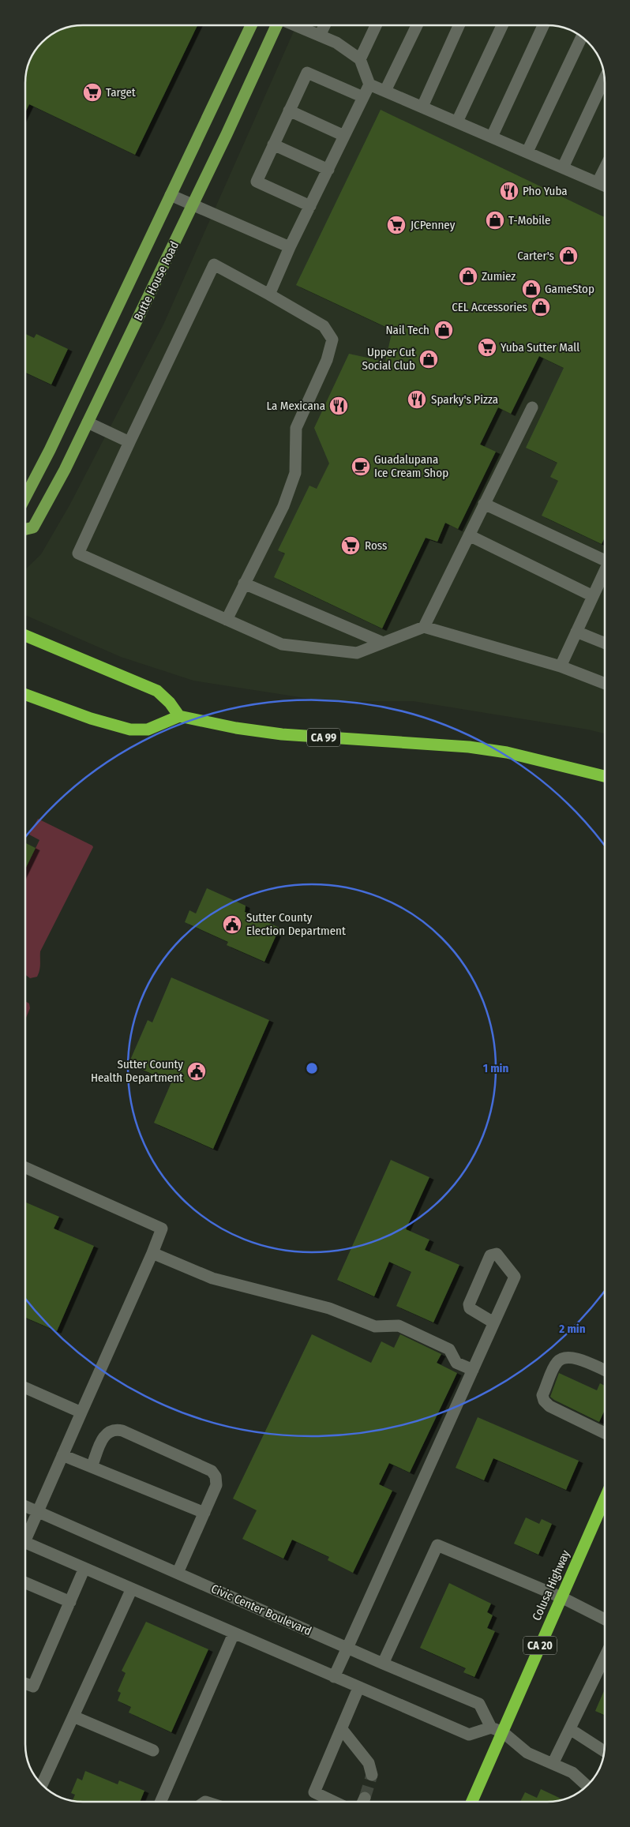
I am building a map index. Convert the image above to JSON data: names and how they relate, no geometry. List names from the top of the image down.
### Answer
{
  "streets": {
    "highway": ["CA 99", "Colusa Highway", "CA 20"],
    "main road": ["Butte House Road"],
    "street": ["Civic Center Boulevard"]
  },
  "places": {
    "supermarket": [
      "Target",
      "JCPenney",
      "Yuba Sutter Mall",
      "Ross"
    ],
    "restaurant": ["Pho Yuba", "Sparky's Pizza", "La Mexicana"],
    "shop": [
      "T-Mobile",
      "Carter's",
      "Zumiez",
      "GameStop",
      "CEL Accessories",
      "Nail Tech",
      "Upper Cut Social Club"
    ],
    "cafe": ["Guadalupana Ice Cream Shop"],
    "public building": ["Sutter County Election Department", "Sutter County Health Department"]
  },
  "rings": ["1 min", "2 min"]
}
